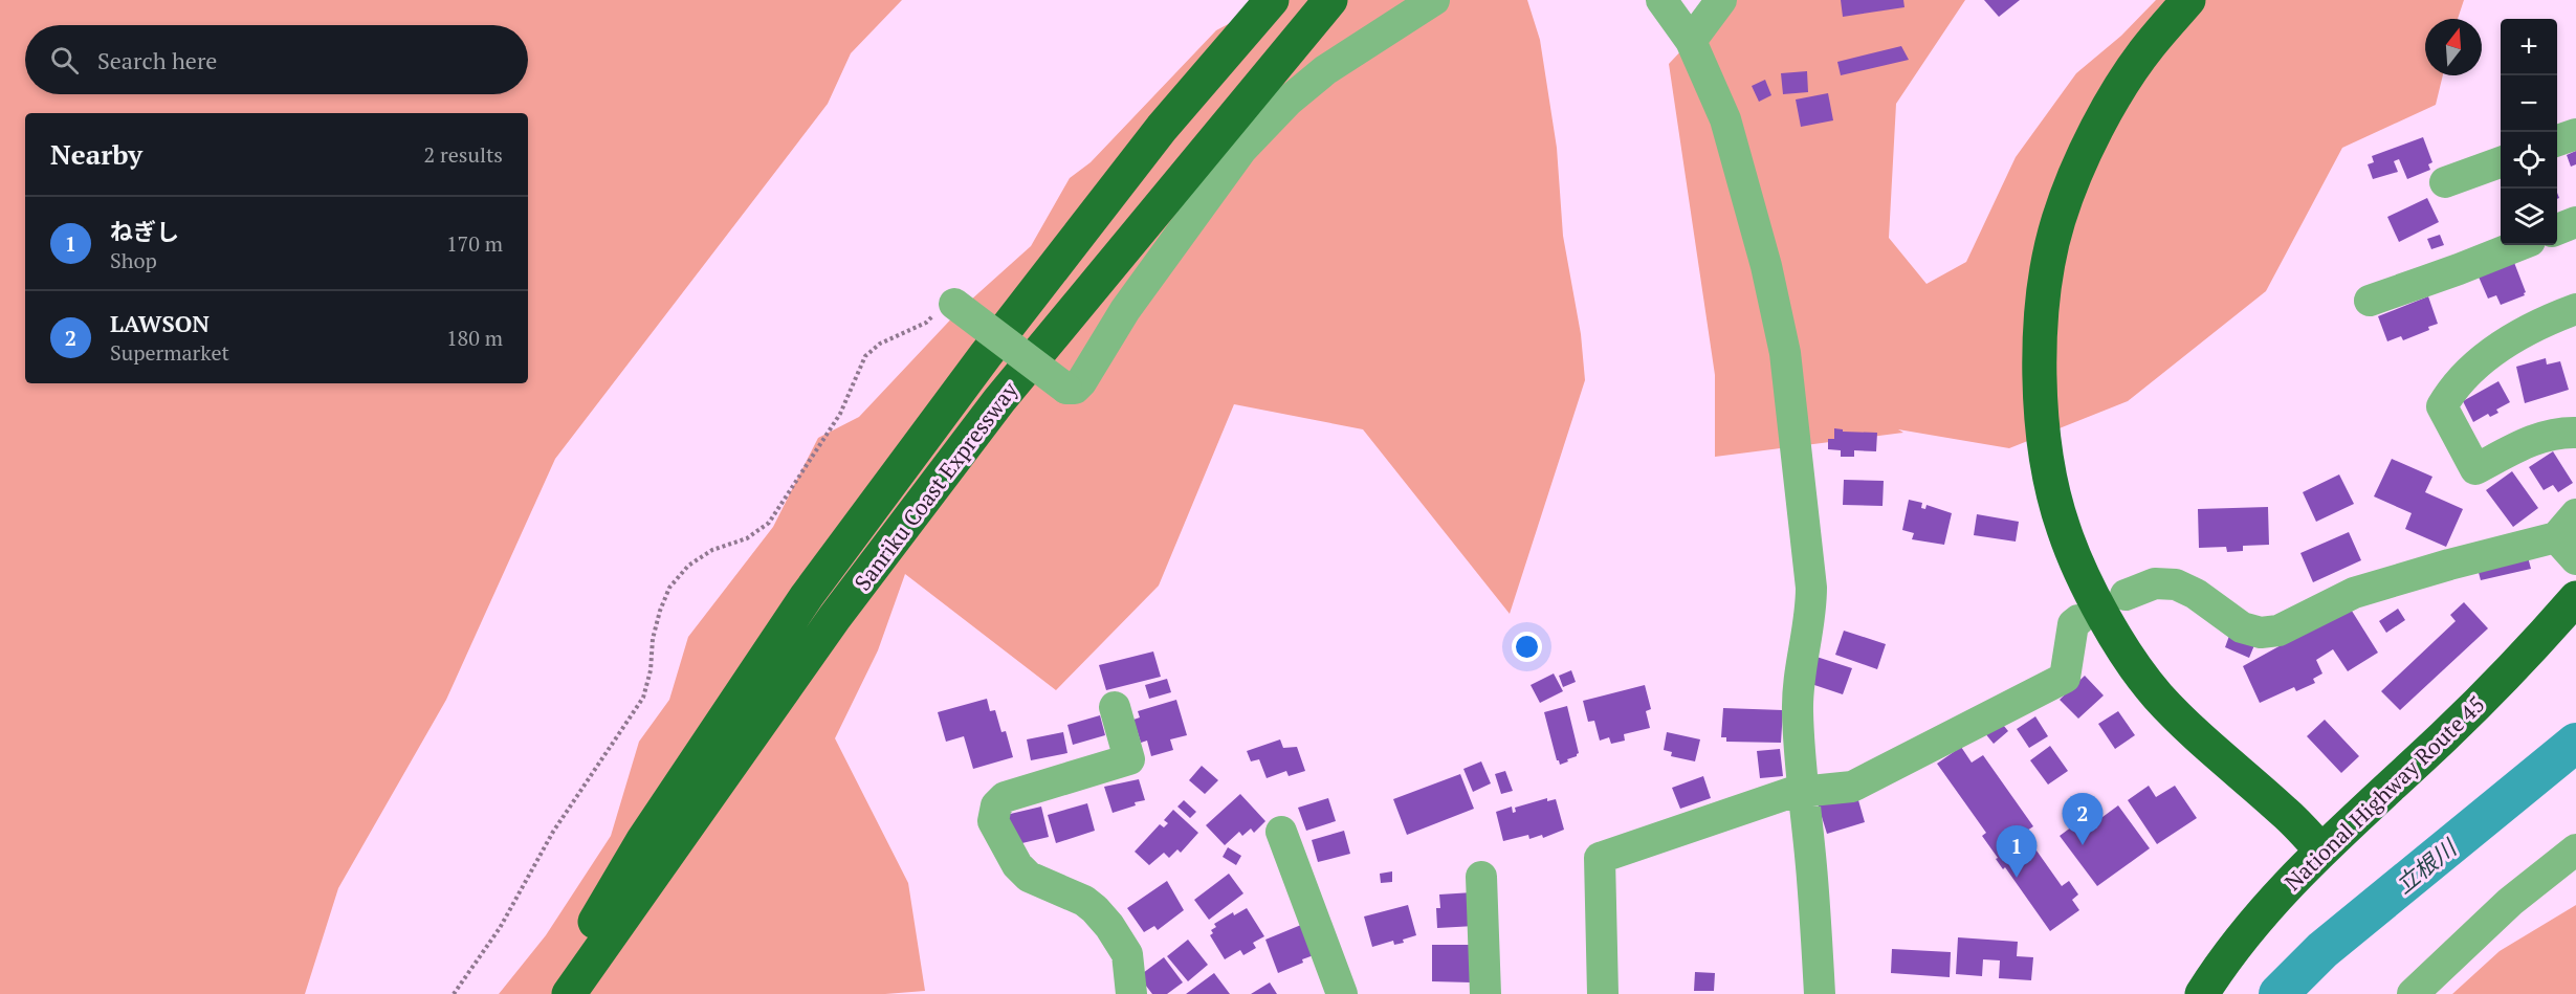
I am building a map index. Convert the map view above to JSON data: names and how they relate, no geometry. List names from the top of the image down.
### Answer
{
  "streets": {
    "highway": ["Sanriku Coast Expressway", "National Highway Route 45"]
  },
  "water": ["立根川"],
  "north": "top",
  "page": {
    "map_buttons": ["+", "−"],
    "search": "Search here",
    "heading": ["Nearby", "2 results"],
    "list": [
      {
        "mark": "1",
        "name": "ねぎし",
        "note": "Shop",
        "value": "170 m"
      },
      {
        "mark": "2",
        "name": "LAWSON",
        "note": "Supermarket",
        "value": "180 m"
      }
    ],
    "pins": ["2", "1"]
  }
}
